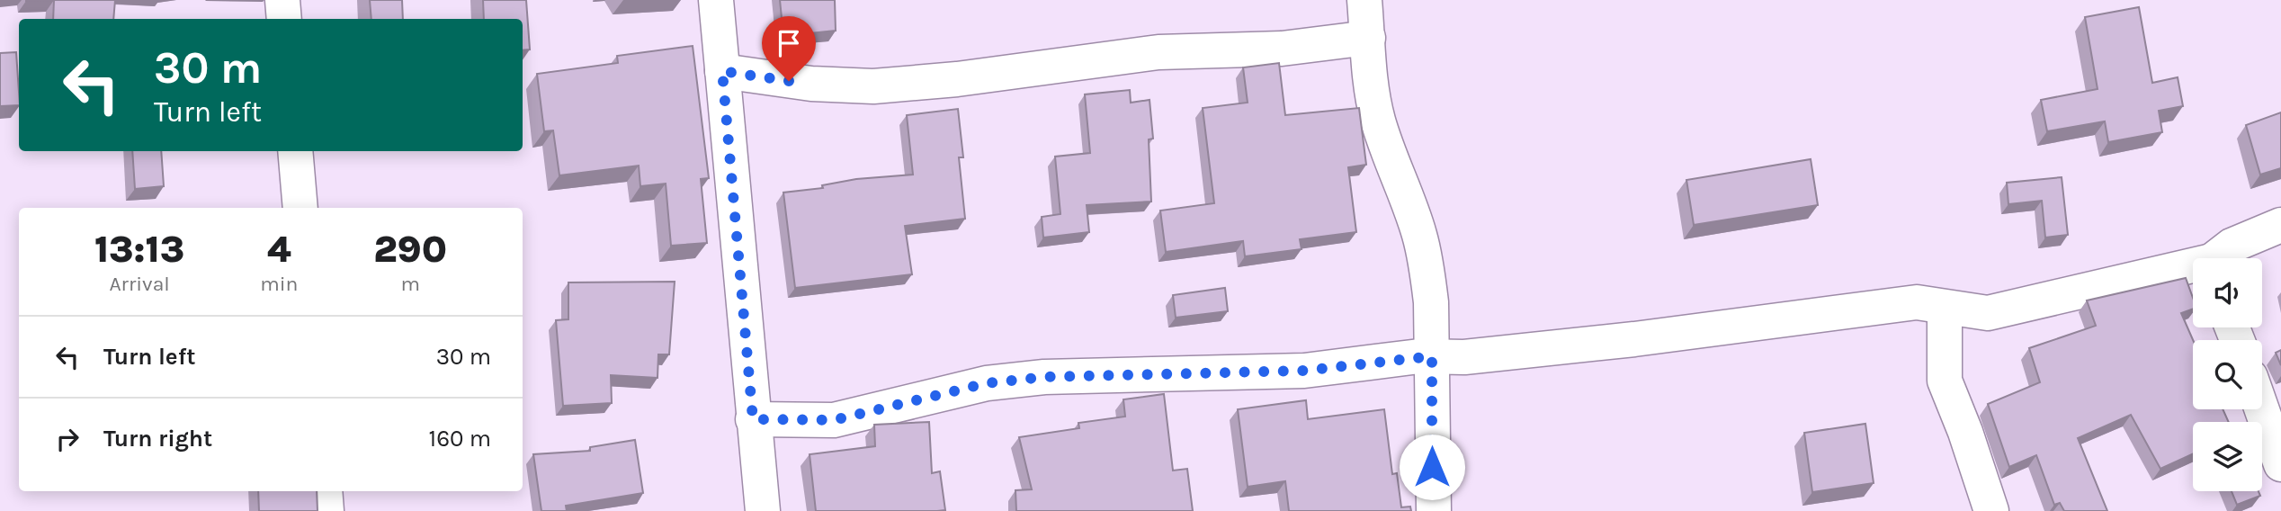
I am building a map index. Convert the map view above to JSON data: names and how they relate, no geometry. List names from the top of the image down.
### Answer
{
  "page": {
    "turn": ["30 m", "Turn left"],
    "eta": [
      "13:13",
      "Arrival",
      "4",
      "min",
      "290",
      "m"
    ],
    "list": [
      {
        "name": "Turn left",
        "value": "30 m"
      },
      {
        "name": "Turn right",
        "value": "160 m"
      }
    ]
  }
}
